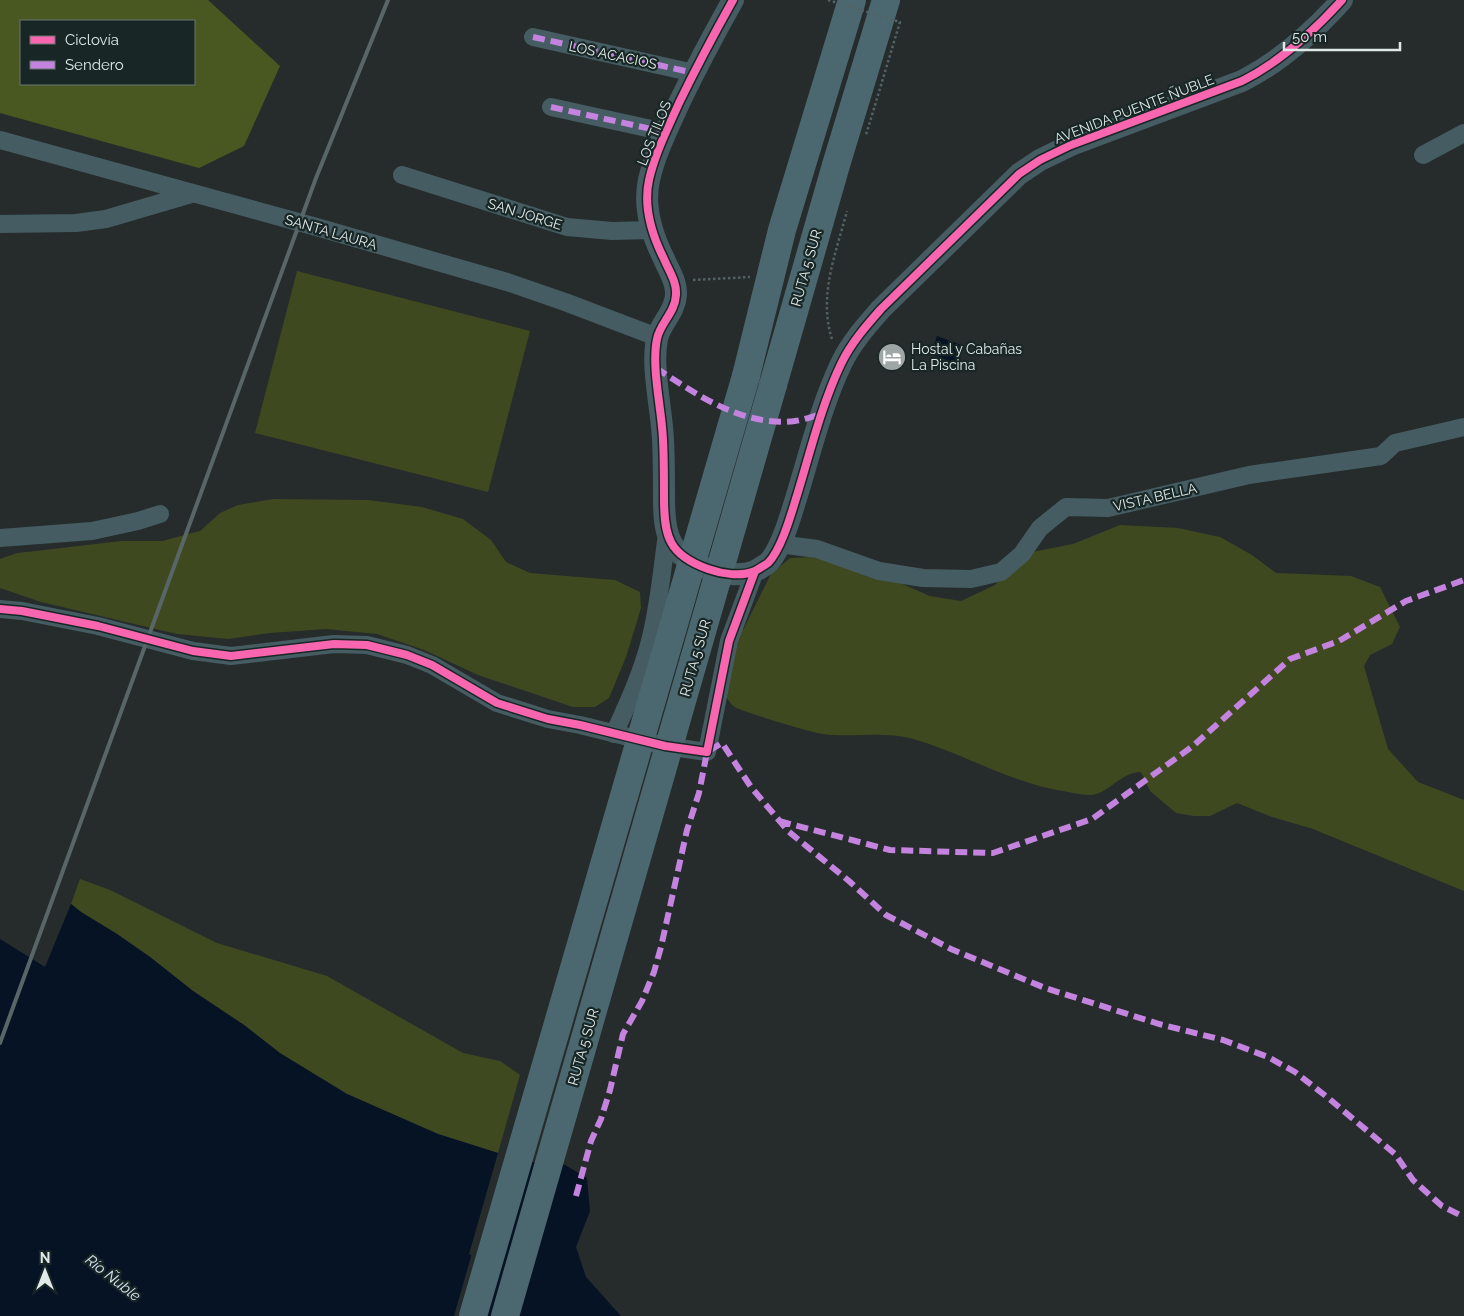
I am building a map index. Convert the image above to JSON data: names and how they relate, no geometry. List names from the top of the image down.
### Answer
{
  "streets": {
    "highway": ["RUTA 5 SUR"],
    "street": [
      "LOS ACACIOS",
      "AVENIDA PUENTE ÑUBLE",
      "LOS TILOS",
      "SAN JORGE",
      "SANTA LAURA",
      "VISTA BELLA"
    ]
  },
  "crossings": [
    ["LOS ACACIOS", "LOS TILOS"],
    ["AVENIDA PUENTE ÑUBLE", "VISTA BELLA"],
    ["LOS TILOS", "SAN JORGE"],
    ["LOS TILOS", "SANTA LAURA"]
  ],
  "water": ["Río Ñuble"],
  "places": {
    "hotel": ["Hostal y Cabañas La Piscina"]
  },
  "legend": ["Ciclovía", "Sendero"],
  "scale_bar": "50 m",
  "north": "top"
}
